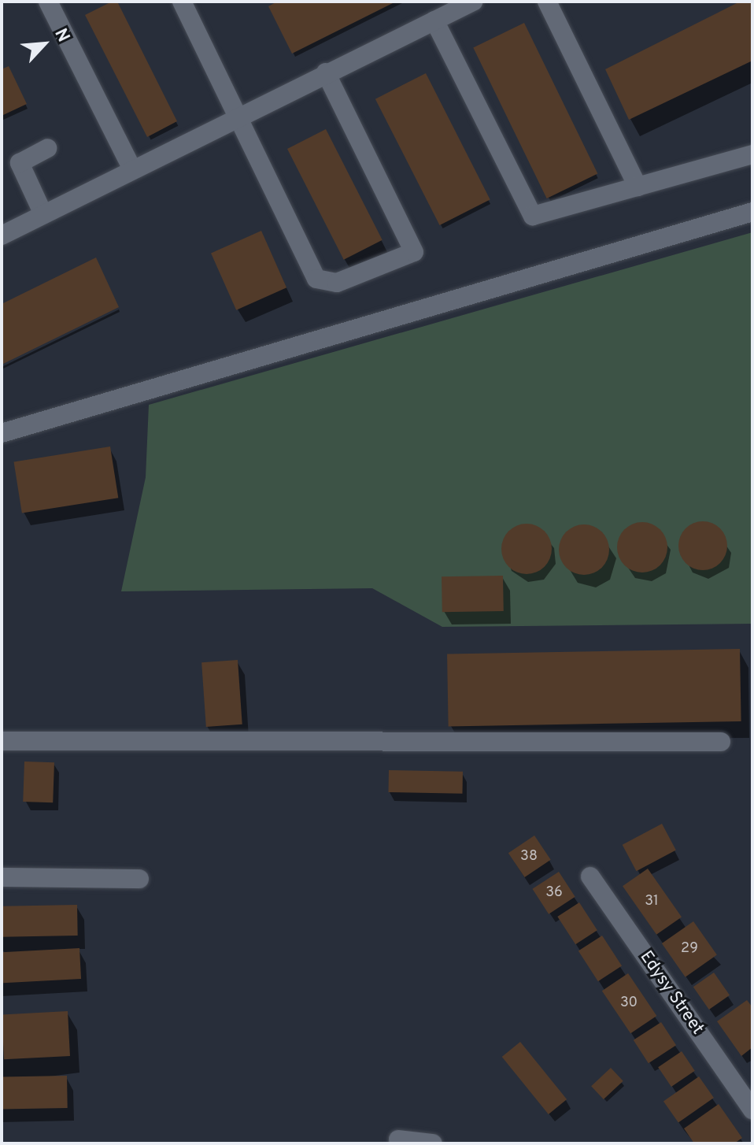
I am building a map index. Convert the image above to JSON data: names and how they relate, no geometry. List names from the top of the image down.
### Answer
{
  "streets": {
    "street": ["Edysy Street"]
  },
  "house_numbers": [
    "38",
    "36",
    "31",
    "29",
    "30"
  ],
  "north": "top right"
}
